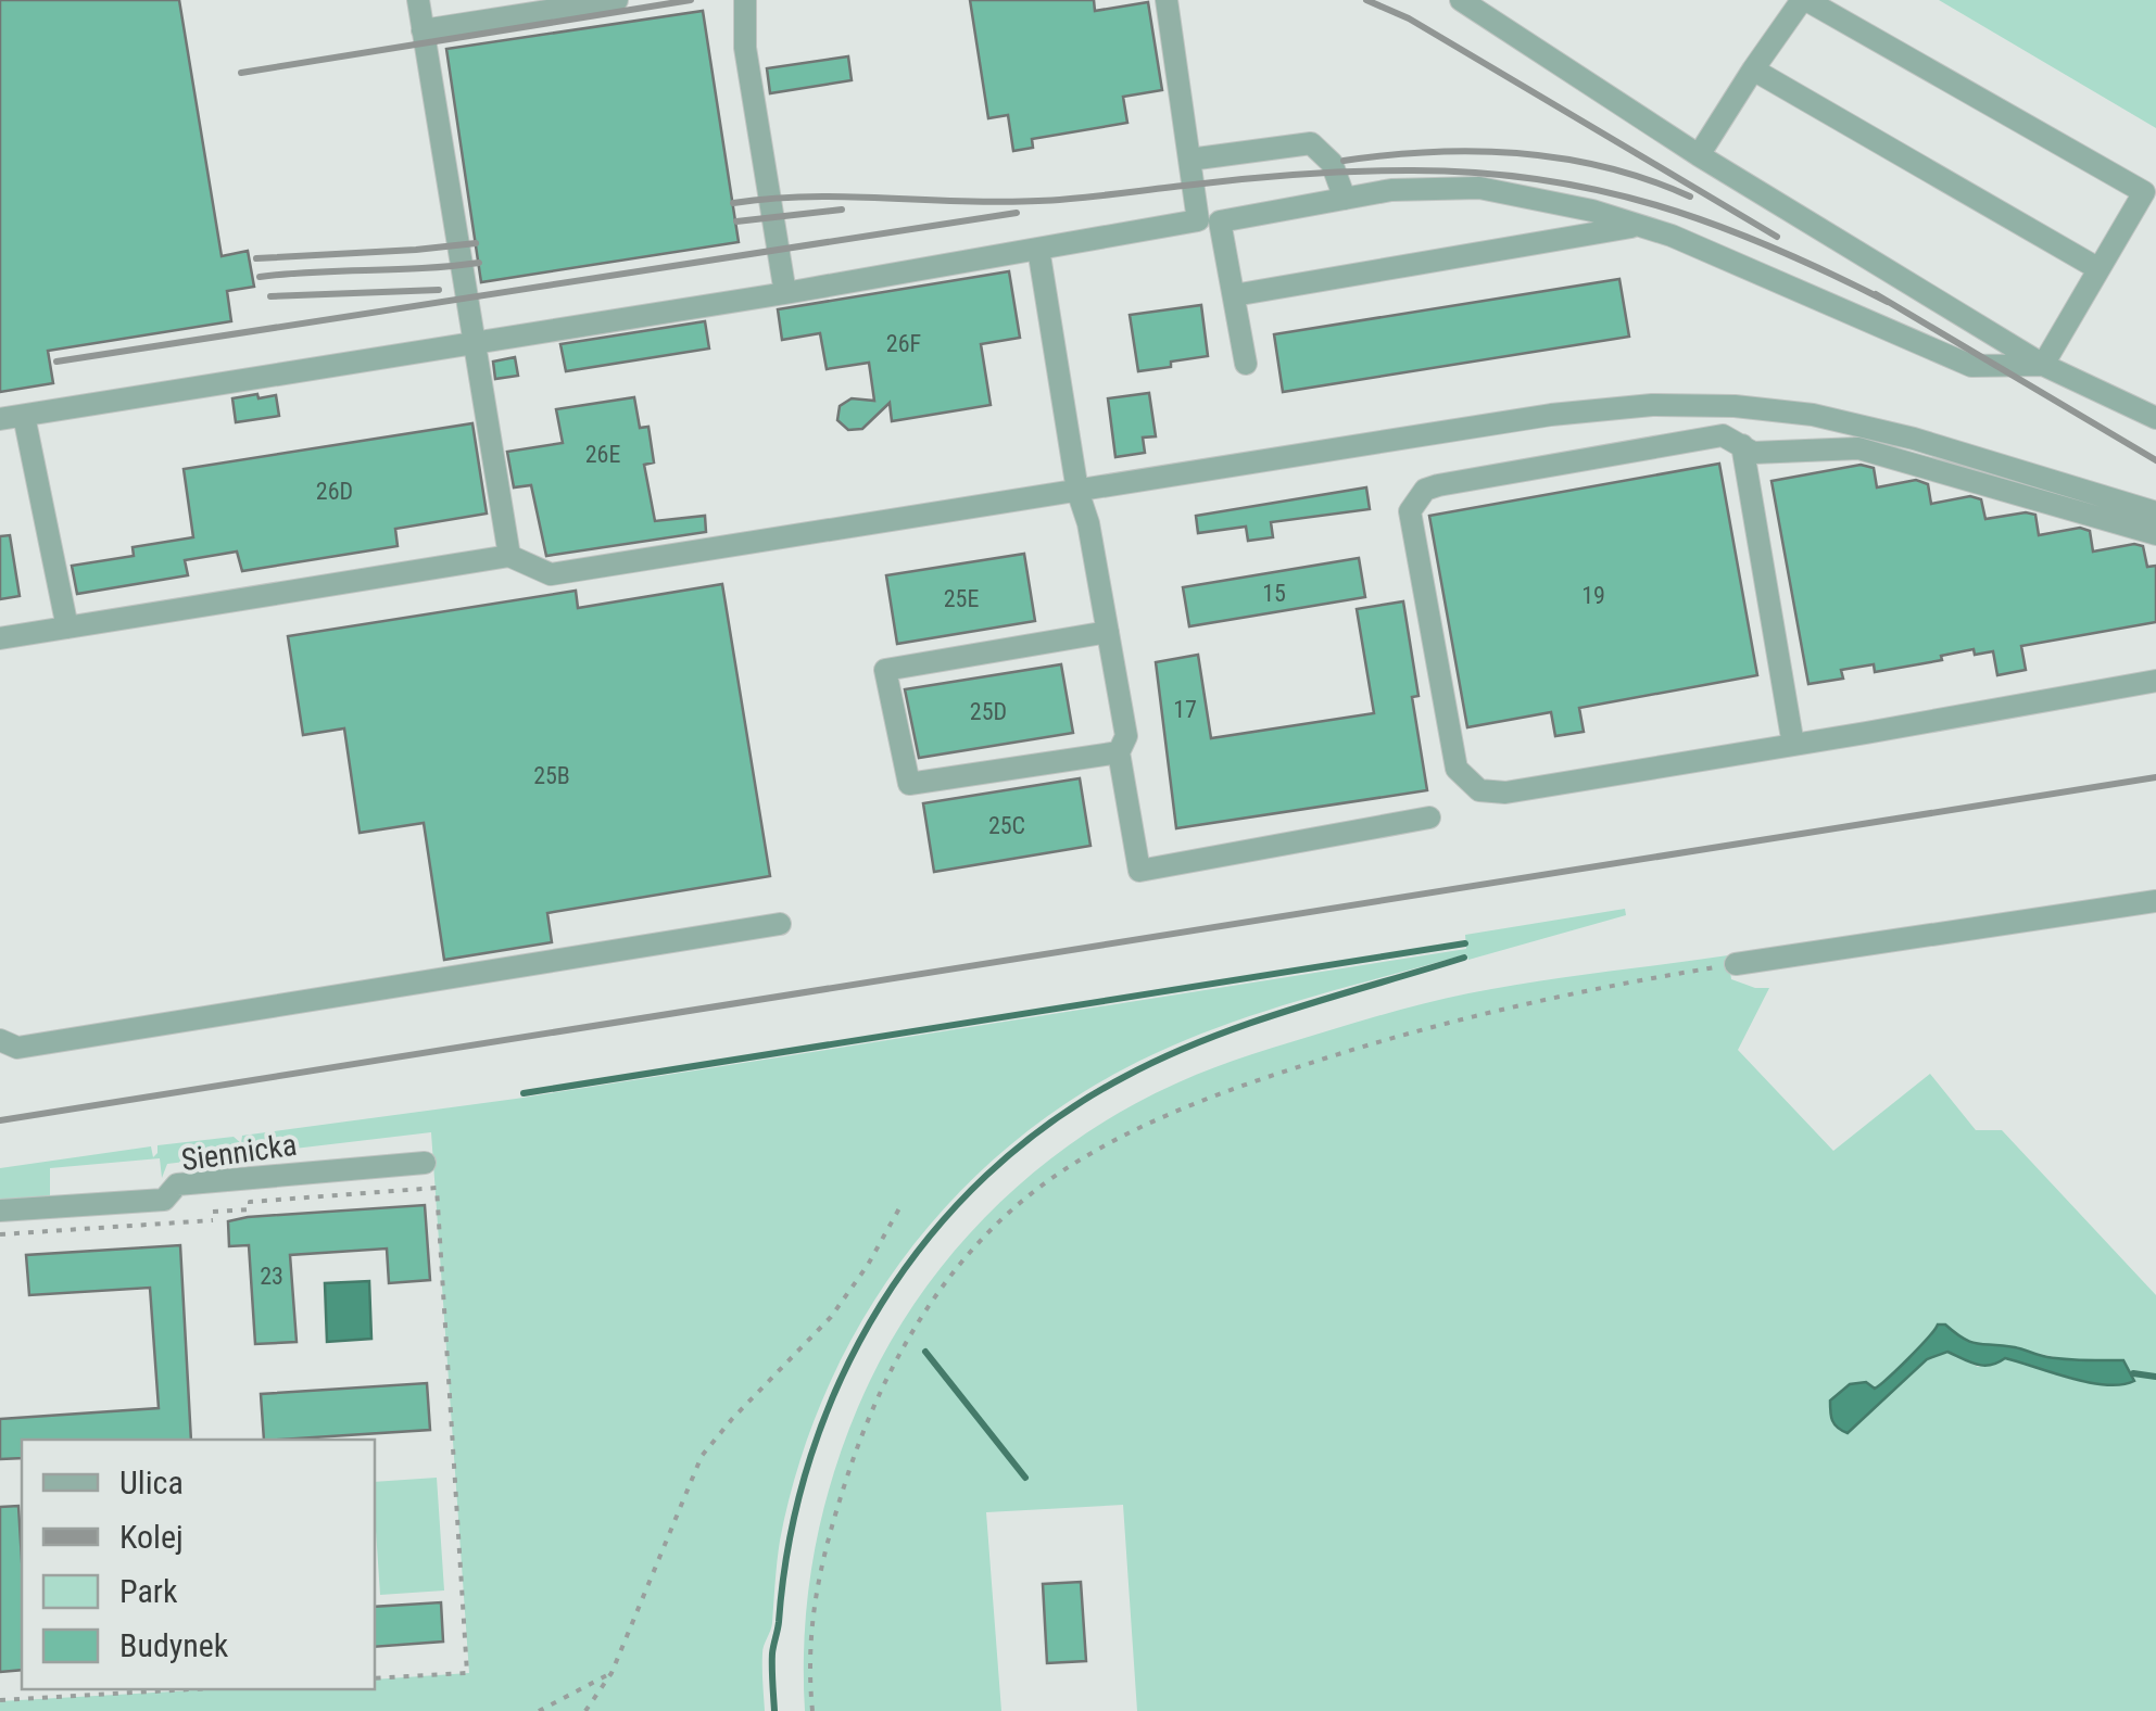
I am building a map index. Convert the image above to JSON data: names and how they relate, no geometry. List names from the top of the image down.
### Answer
{
  "streets": {
    "lane": ["Siennicka"]
  },
  "house_numbers": [
    "26F",
    "26E",
    "26D",
    "15",
    "19",
    "25E",
    "17",
    "25D",
    "25B",
    "25C",
    "23"
  ],
  "legend": [
    "Ulica",
    "Kolej",
    "Park",
    "Budynek"
  ]
}
